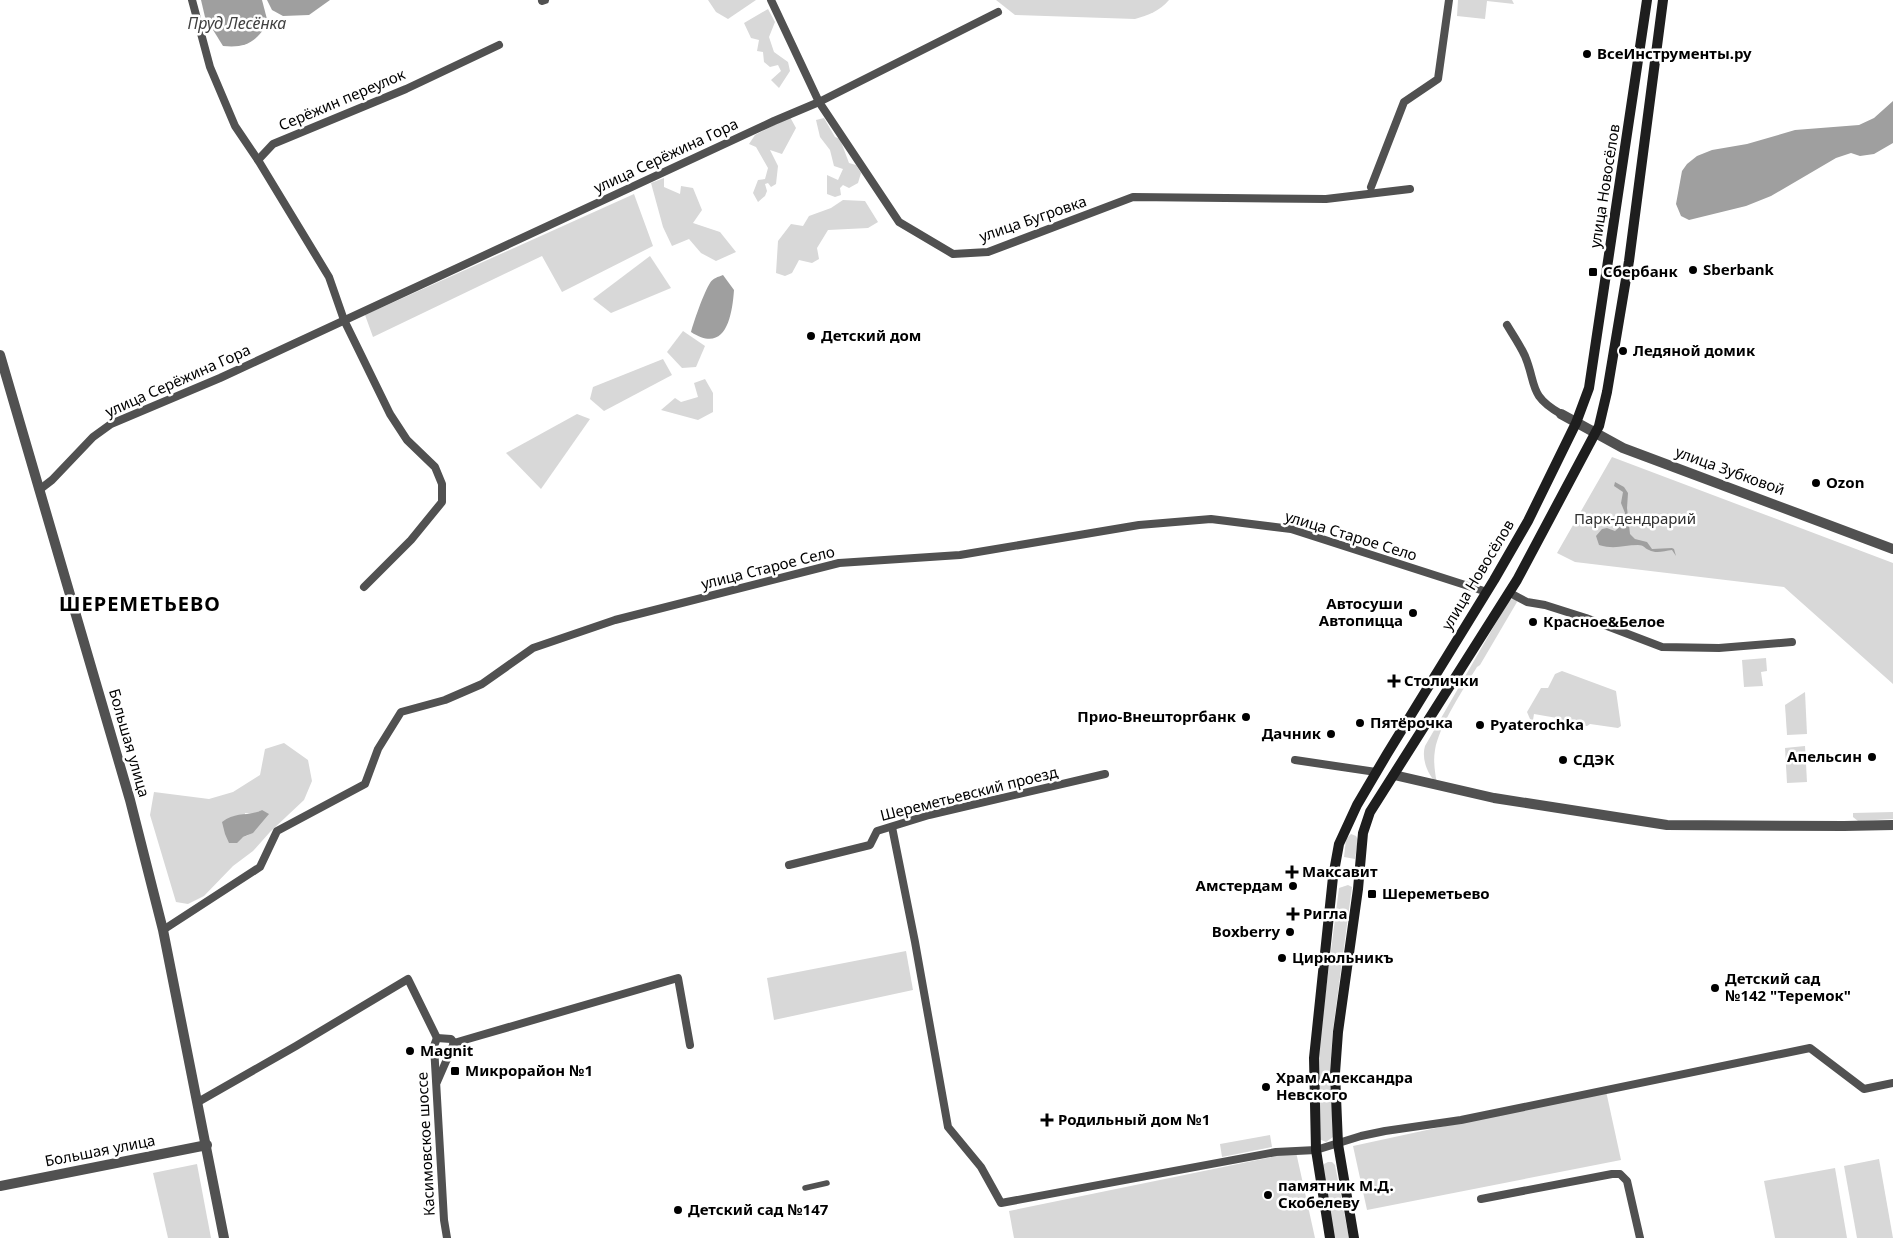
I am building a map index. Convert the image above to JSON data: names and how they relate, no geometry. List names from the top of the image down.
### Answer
{
  "streets": {
    "main road": ["улица Новосёлов"],
    "street": [
      "Серёжин переулок",
      "улица Серёжина Гора",
      "улица Бугровка",
      "улица Зубковой",
      "улица Старое Село",
      "Большая улица",
      "Шереметьевский проезд",
      "Касимовское шоссе"
    ]
  },
  "crossings": [
    ["улица Серёжина Гора", "улица Бугровка"],
    ["улица Серёжина Гора", "Большая улица"],
    ["улица Новосёлов", "улица Зубковой"],
    ["улица Новосёлов", "улица Старое Село"],
    ["улица Старое Село", "Большая улица"]
  ],
  "districts": ["ШЕРЕМЕТЬЕВО"],
  "water": ["Пруд Лесёнка"],
  "parks": ["Парк-дендрарий"],
  "places": {
    "other": [
      "ВсеИнструменты.ру",
      "Sberbank",
      "Детский дом",
      "Ледяной домик",
      "Ozon",
      "Автосуши Автопицца",
      "Красное&Белое",
      "Прио-Внешторгбанк",
      "Пятёрочка",
      "Pyaterochka",
      "Дачник",
      "Апельсин",
      "СДЭК",
      "Амстердам",
      "Boxberry",
      "Цирюльникъ",
      "Детский сад №142 \"Теремок\"",
      "Magnit",
      "Храм Александра Невского",
      "памятник М.Д. Скобелеву",
      "Детский сад №147"
    ],
    "transit": ["Сбербанк", "Шереметьево", "Микрорайон №1"],
    "health": [
      "Столички",
      "Максавит",
      "Ригла",
      "Родильный дом №1"
    ]
  }
}
